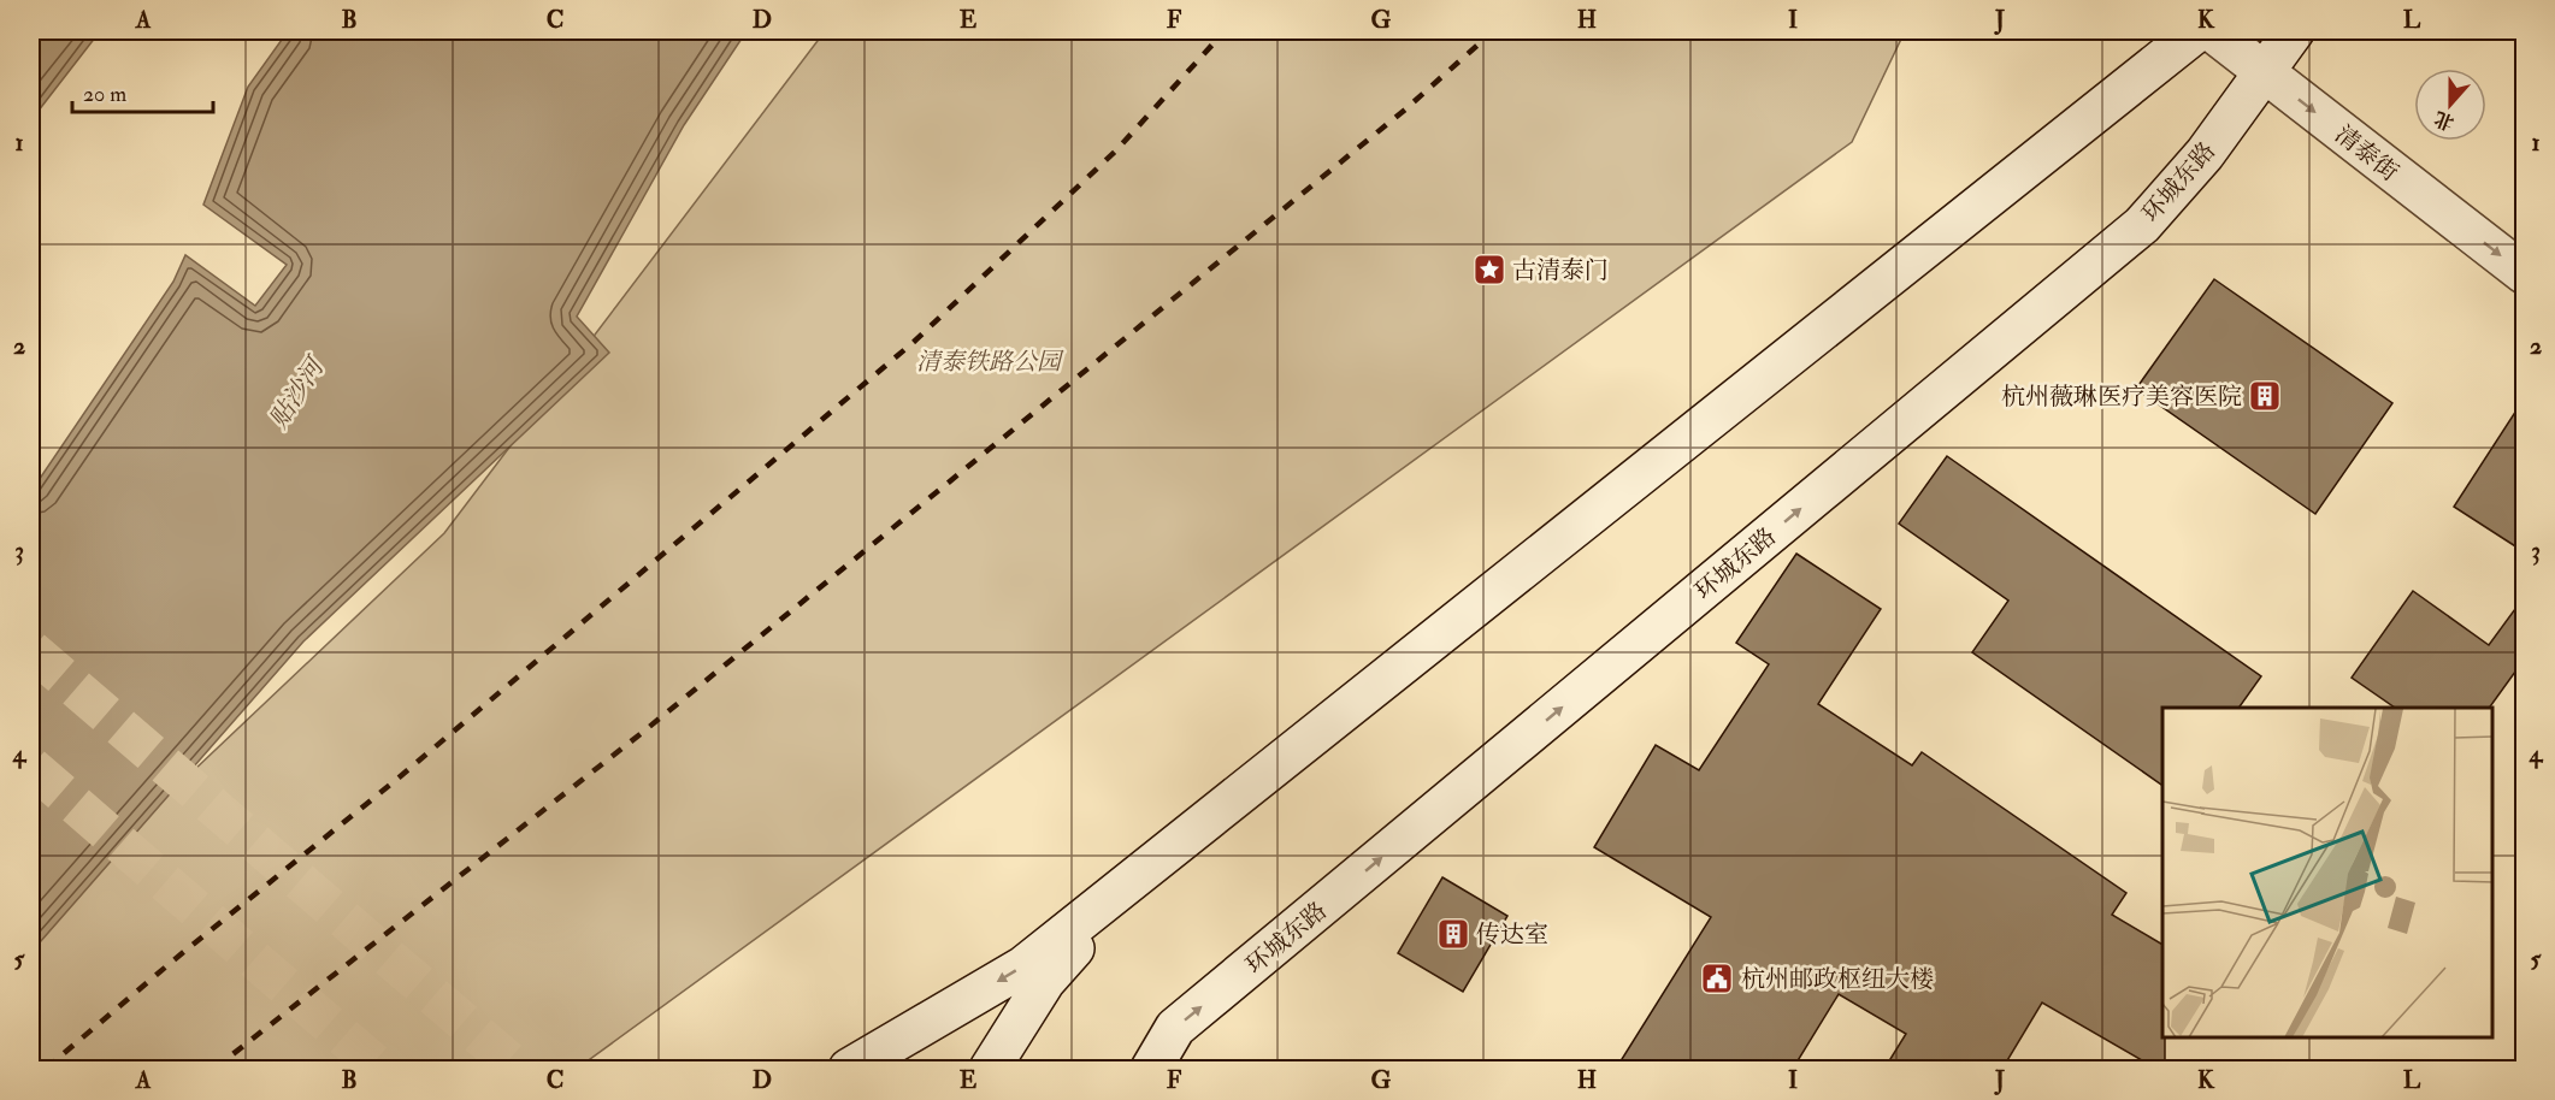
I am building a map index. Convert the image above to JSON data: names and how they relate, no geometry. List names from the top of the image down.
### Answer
{
  "streets": {
    "main road": ["清泰街", "环城东路"]
  },
  "crossings": [
    ["清泰街", "环城东路"]
  ],
  "one_way": ["清泰街"],
  "water": ["贴沙河"],
  "parks": ["清泰铁路公园"],
  "places": {
    "place": ["古清泰门"],
    "building": ["杭州薇琳医疗美容医院", "传达室"],
    "public building": ["杭州邮政枢纽大楼"]
  },
  "scale_bar": "20 m",
  "north": "bottom",
  "grid": {
    "columns": [
      "A",
      "B",
      "C",
      "D",
      "E",
      "F",
      "G",
      "H",
      "I",
      "J",
      "K",
      "L"
    ],
    "rows": [
      "1",
      "2",
      "3",
      "4",
      "5"
    ]
  }
}
